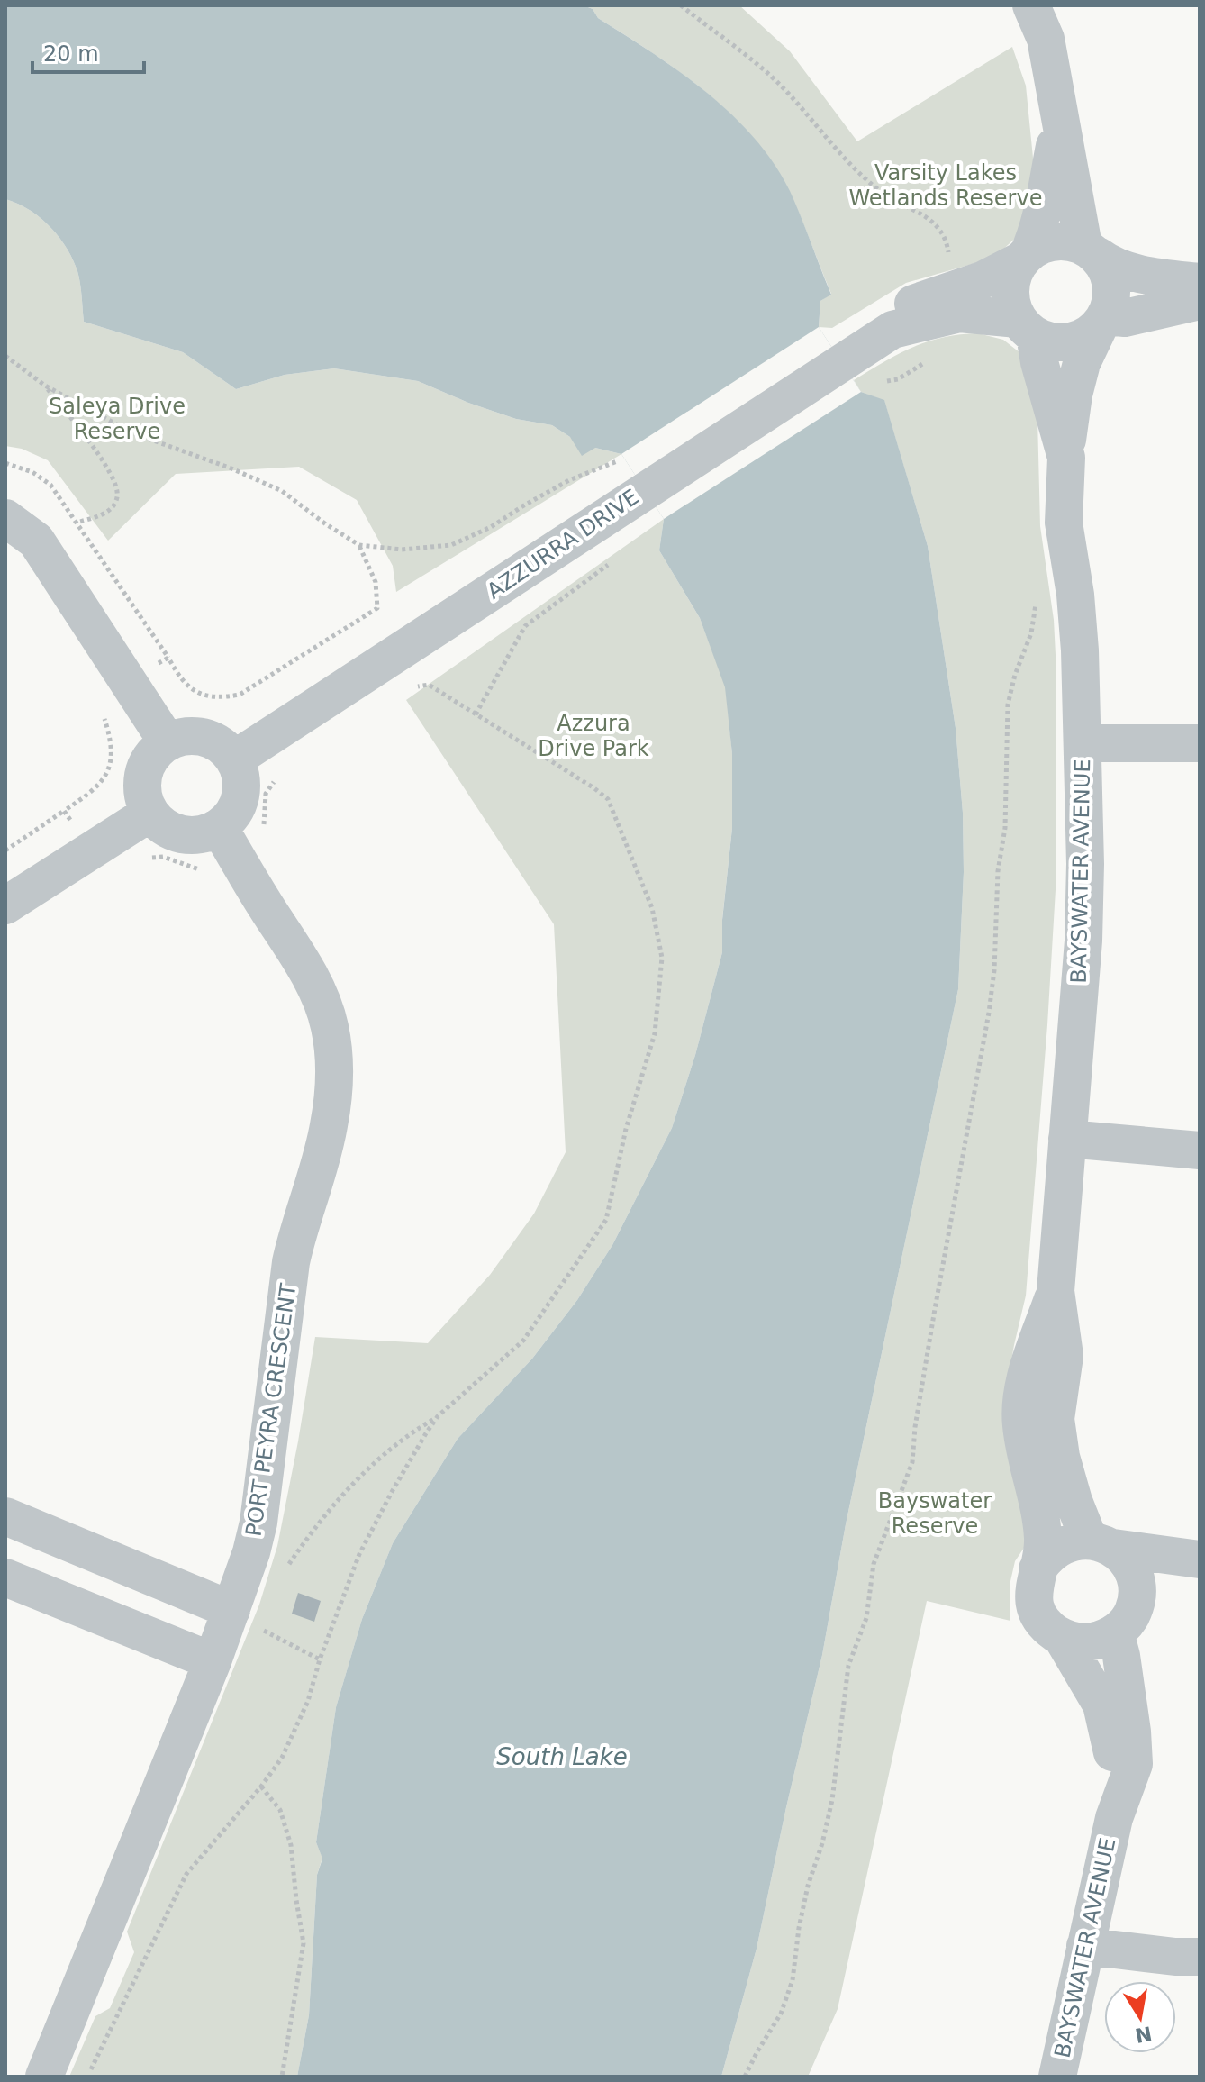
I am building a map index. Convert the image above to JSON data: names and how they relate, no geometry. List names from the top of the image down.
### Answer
{
  "streets": {
    "street": ["AZZURRA DRIVE", "BAYSWATER AVENUE", "PORT PEYRA CRESCENT"]
  },
  "crossings": [
    ["AZZURRA DRIVE", "PORT PEYRA CRESCENT"]
  ],
  "water": ["South Lake"],
  "parks": [
    "Varsity Lakes Wetlands Reserve",
    "Saleya Drive Reserve",
    "Azzura Drive Park",
    "Bayswater Reserve"
  ],
  "scale_bar": "20 m",
  "north": "bottom"
}
